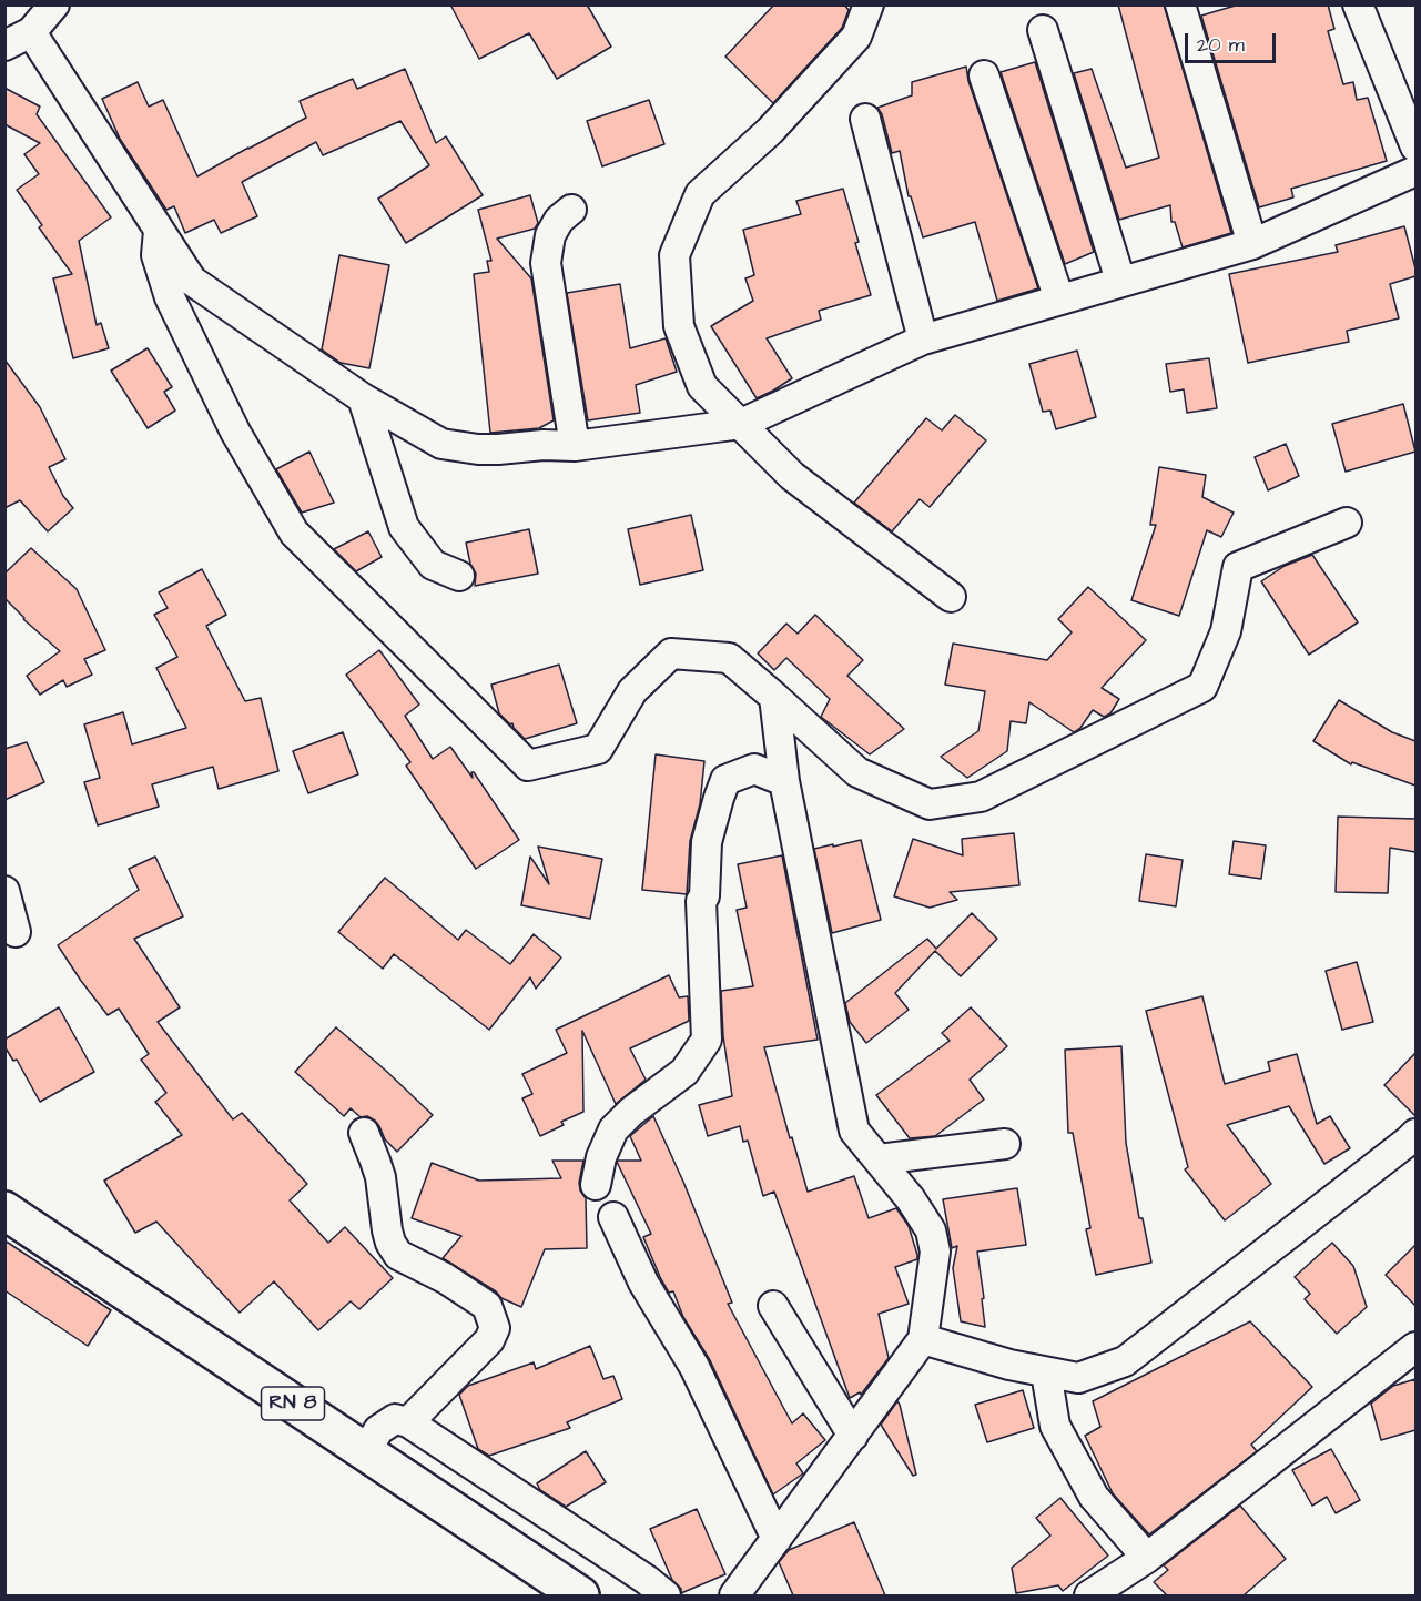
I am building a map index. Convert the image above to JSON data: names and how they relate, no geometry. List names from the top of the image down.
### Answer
{
  "streets": {
    "main road": ["RN 8"]
  },
  "scale_bar": "20 m"
}
